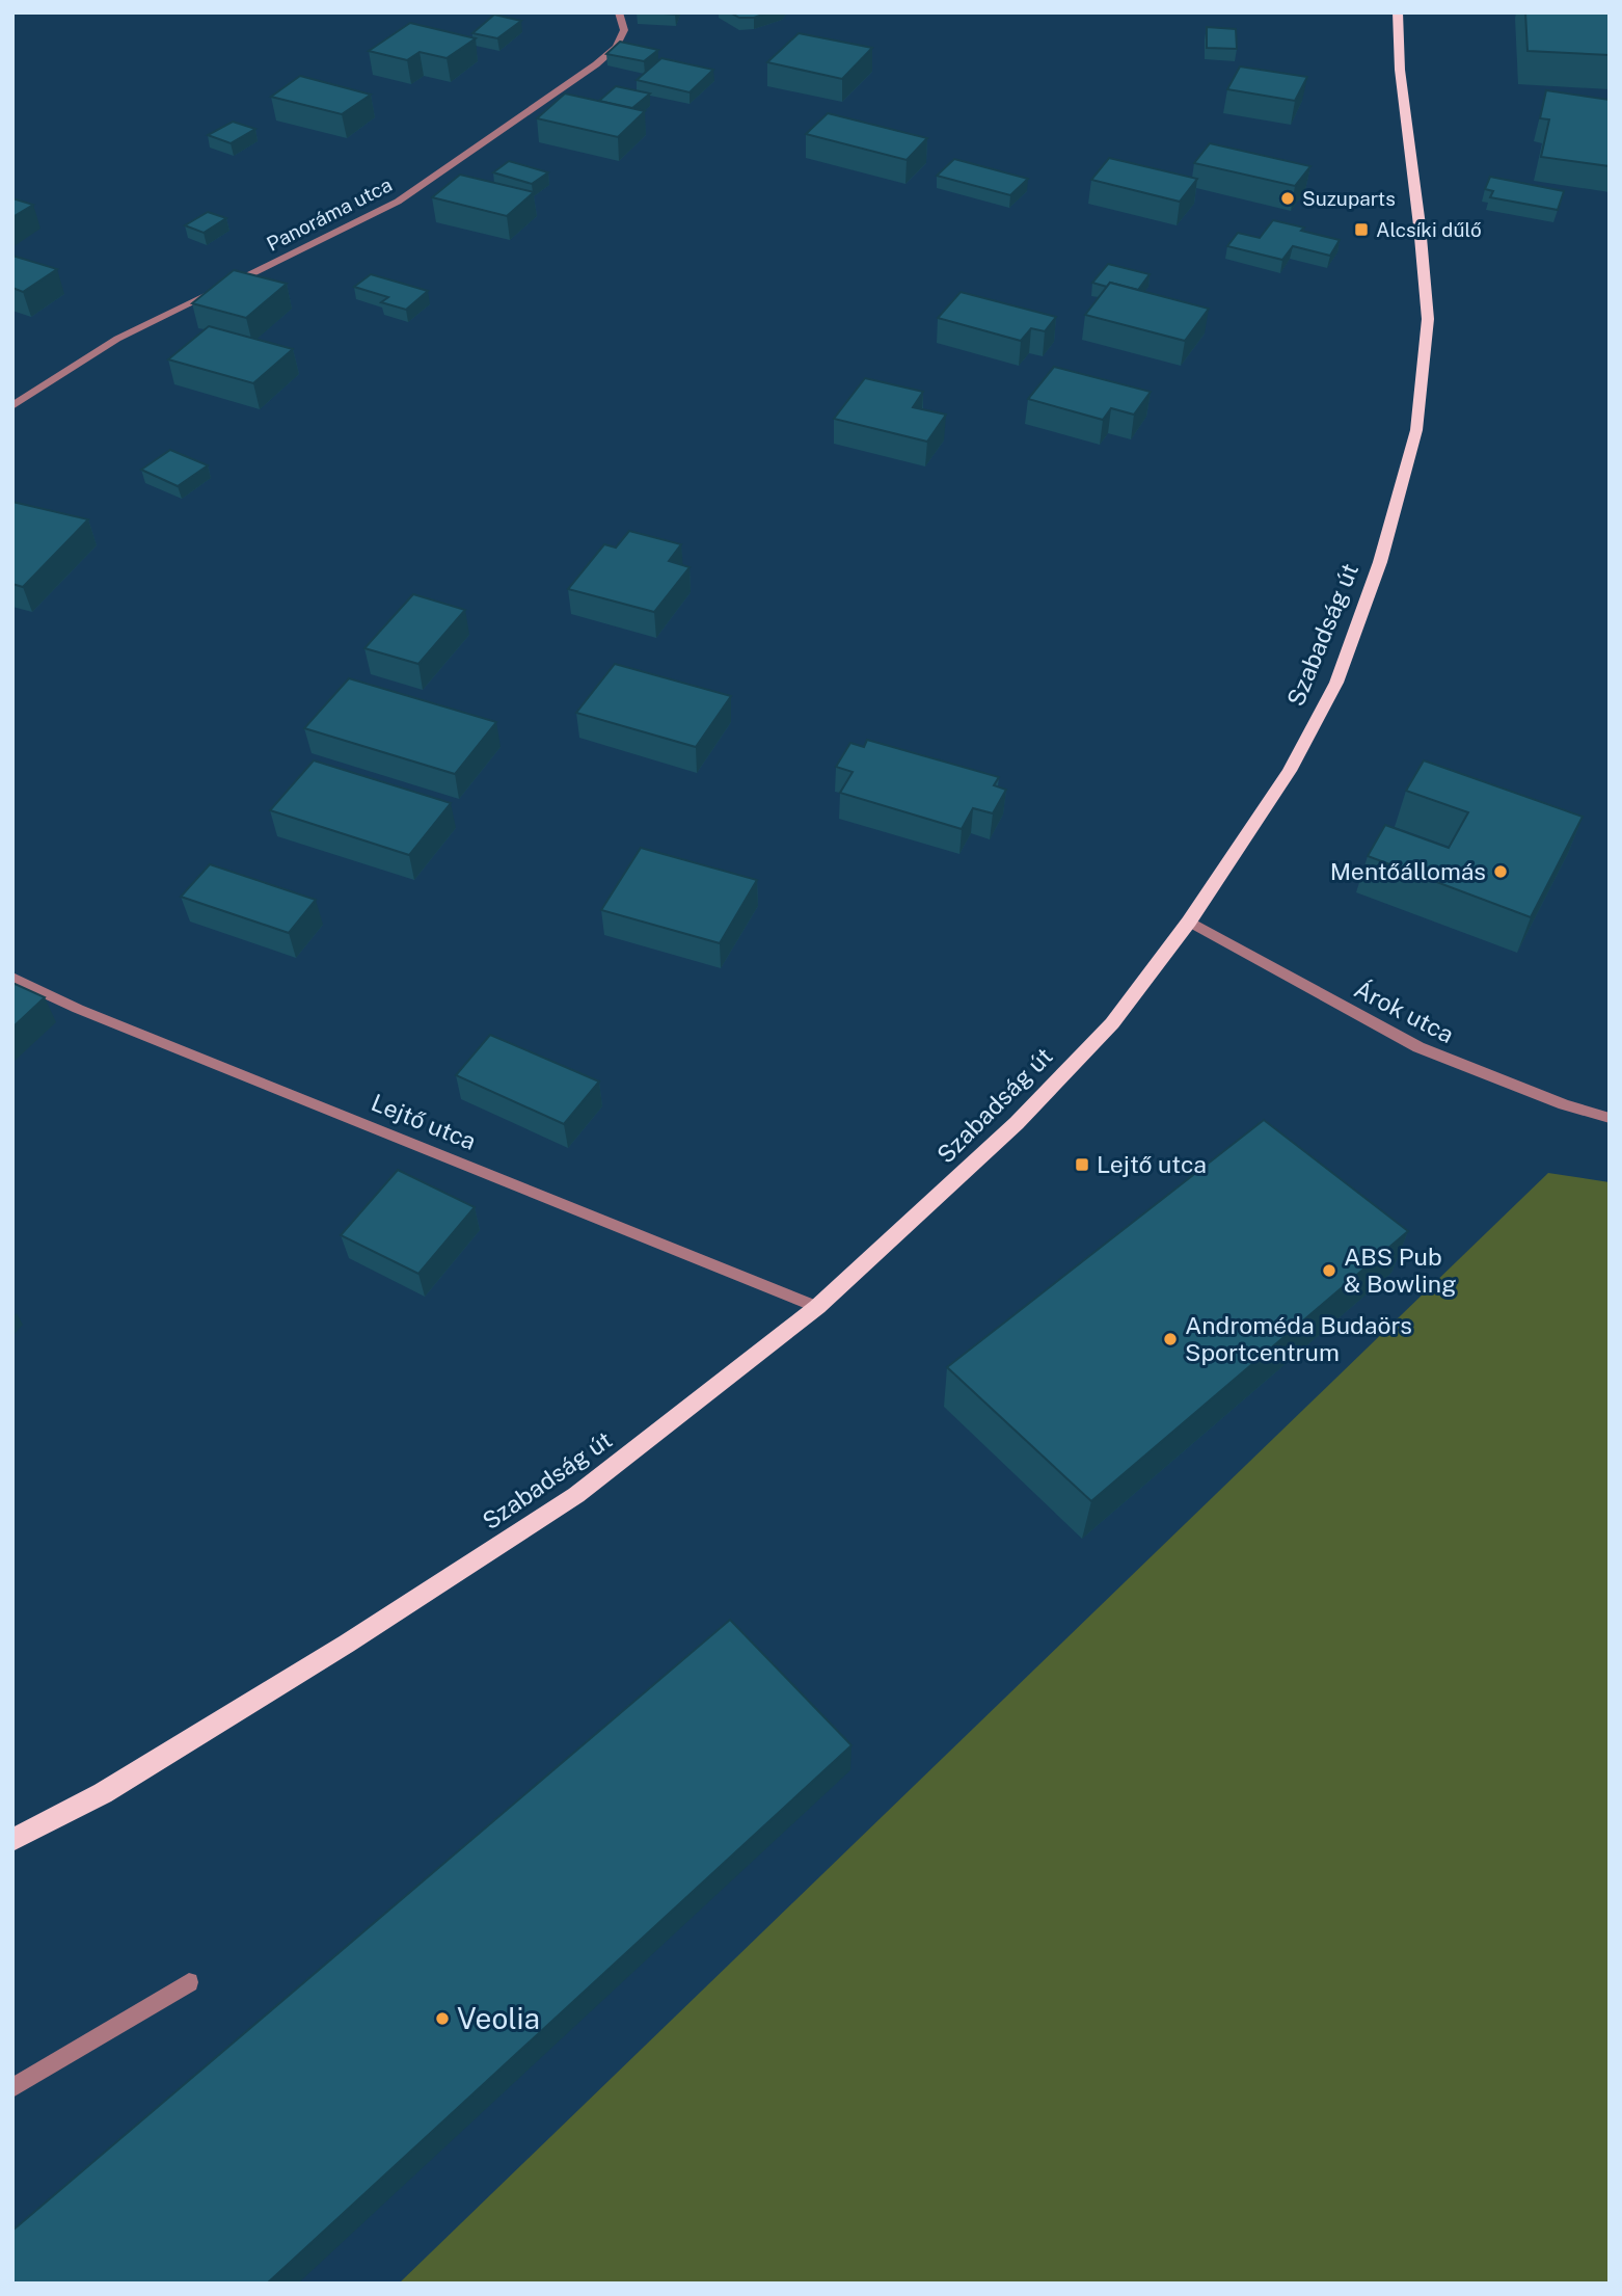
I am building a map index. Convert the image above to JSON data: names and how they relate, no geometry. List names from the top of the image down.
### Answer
{
  "streets": {
    "main road": ["Szabadság út"],
    "street": ["Panoráma utca", "Árok utca", "Lejtő utca"]
  },
  "crossings": [
    ["Szabadság út", "Árok utca"],
    ["Szabadság út", "Lejtő utca"]
  ],
  "places": {
    "other": [
      "Suzuparts",
      "Mentőállomás",
      "ABS Pub & Bowling",
      "Androméda Budaörs Sportcentrum",
      "Veolia"
    ],
    "transit": ["Alcsíki dűlő", "Lejtő utca"]
  }
}
